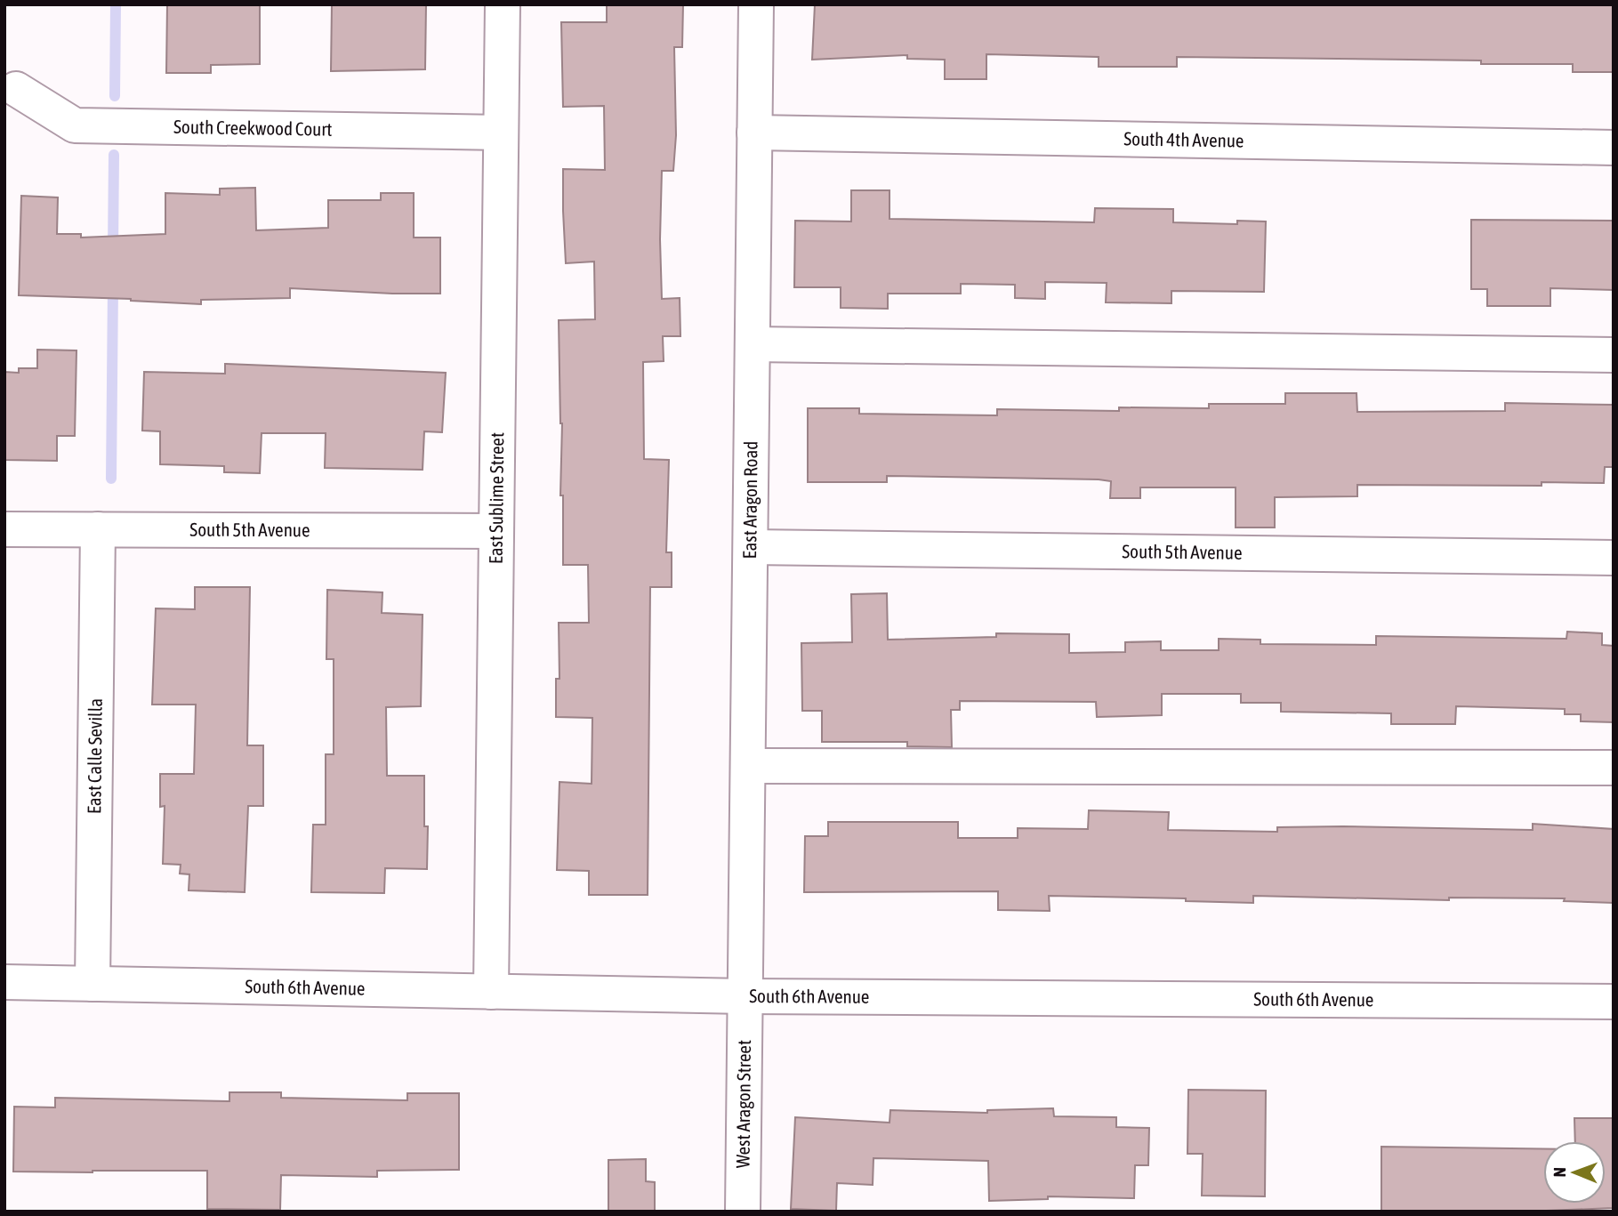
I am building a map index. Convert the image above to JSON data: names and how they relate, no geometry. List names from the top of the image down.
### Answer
{
  "streets": {
    "street": [
      "South Creekwood Court",
      "South 4th Avenue",
      "East Sublime Street",
      "East Aragon Road",
      "South 5th Avenue",
      "East Calle Sevilla",
      "South 6th Avenue",
      "West Aragon Street"
    ]
  },
  "crossings": [
    ["South Creekwood Court", "East Sublime Street"],
    ["South 4th Avenue", "East Aragon Road"],
    ["East Sublime Street", "South 5th Avenue"],
    ["East Sublime Street", "South 6th Avenue"],
    ["East Aragon Road", "South 5th Avenue"],
    ["East Aragon Road", "South 6th Avenue"],
    ["East Aragon Road", "West Aragon Street"],
    ["South 5th Avenue", "East Calle Sevilla"],
    ["East Calle Sevilla", "South 6th Avenue"],
    ["South 6th Avenue", "West Aragon Street"]
  ],
  "north": "left"
}
